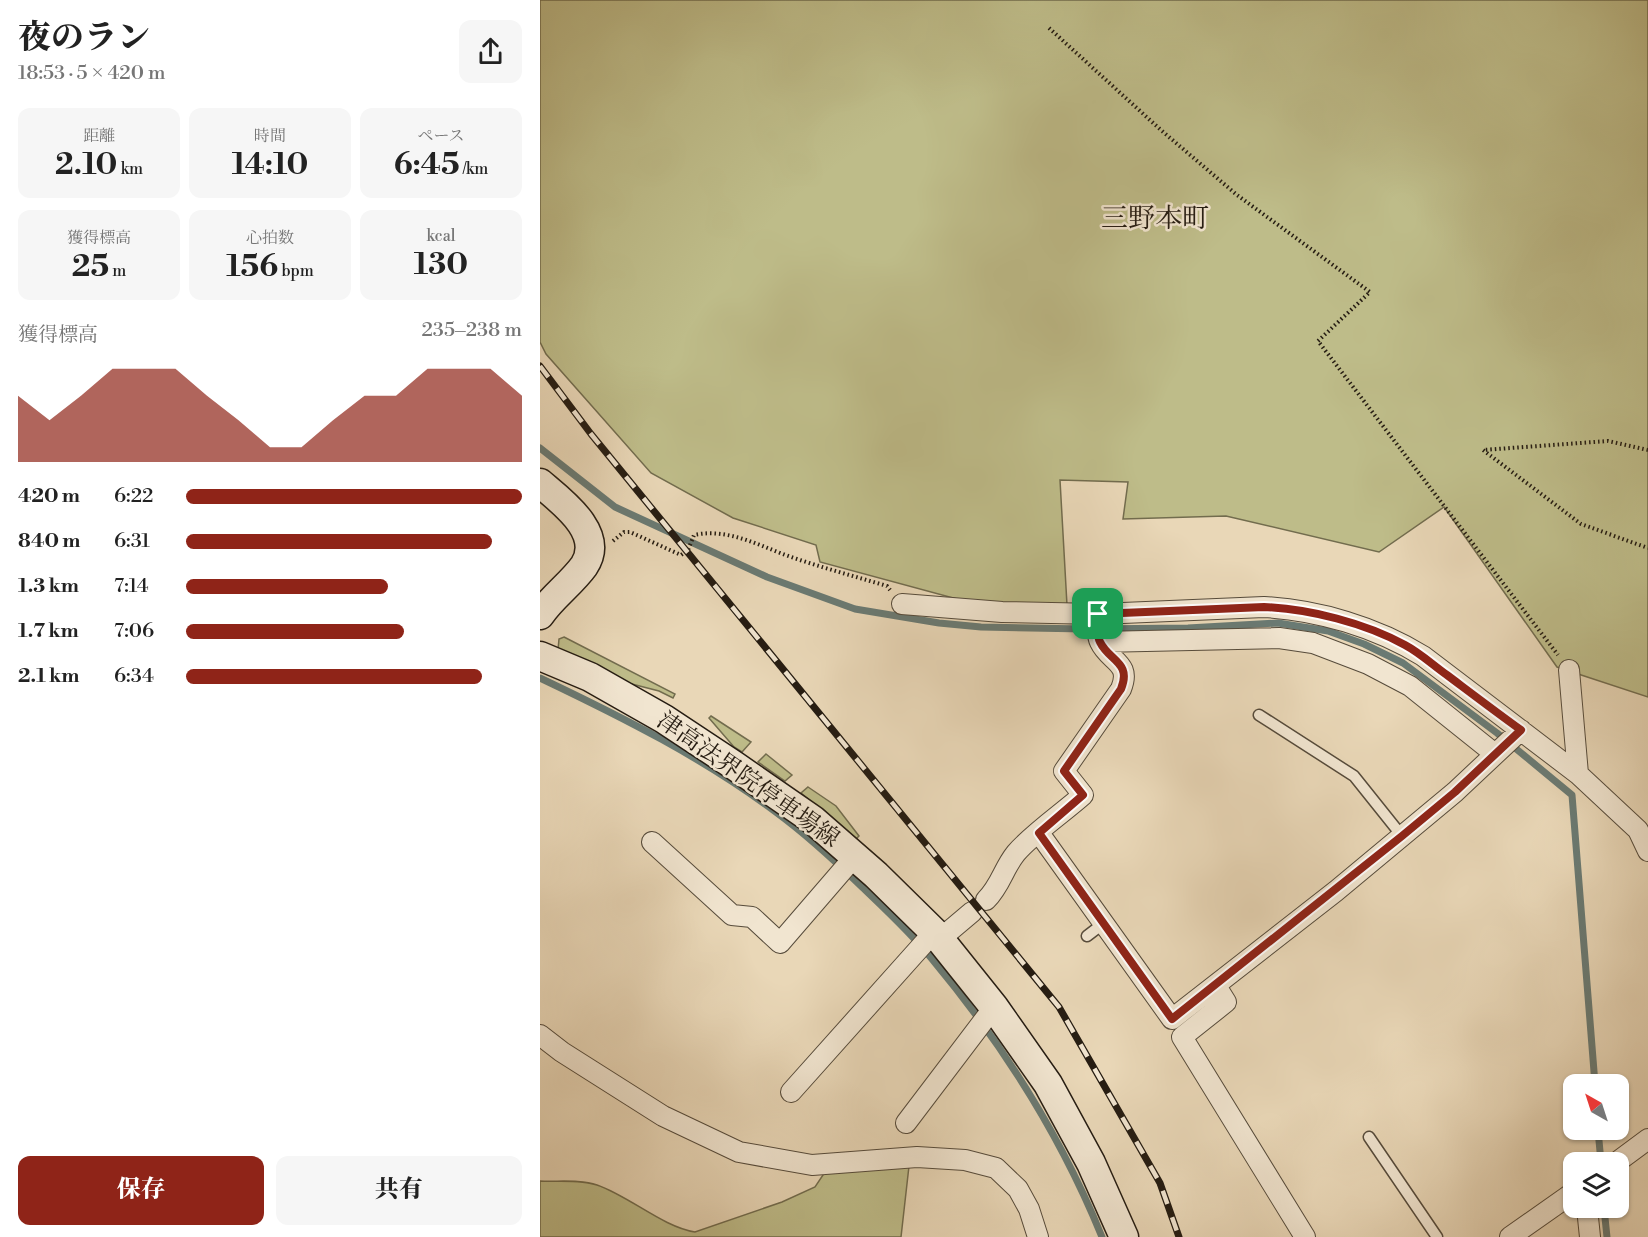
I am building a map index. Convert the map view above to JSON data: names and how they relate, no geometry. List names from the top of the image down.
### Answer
{
  "streets": {
    "main road": ["津高法界院停車場線"]
  },
  "districts": ["三野本町"],
  "north": "top left",
  "page": {
    "heading": ["夜のラン", "18:53 · 5 × 420 m"],
    "stats": [
      ["距離", "2.10 km"],
      ["時間", "14:10"],
      ["ペース", "6:45 /km"],
      ["獲得標高", "25 m"],
      ["心拍数", "156 bpm"],
      ["kcal", "130"]
    ],
    "chart": ["獲得標高", "235–238 m"],
    "list": [
      {
        "name": "420 m",
        "note": "6:22"
      },
      {
        "name": "840 m",
        "note": "6:31"
      },
      {
        "name": "1.3 km",
        "note": "7:14"
      },
      {
        "name": "1.7 km",
        "note": "7:06"
      },
      {
        "name": "2.1 km",
        "note": "6:34"
      }
    ],
    "buttons": ["保存", "共有"]
  }
}
